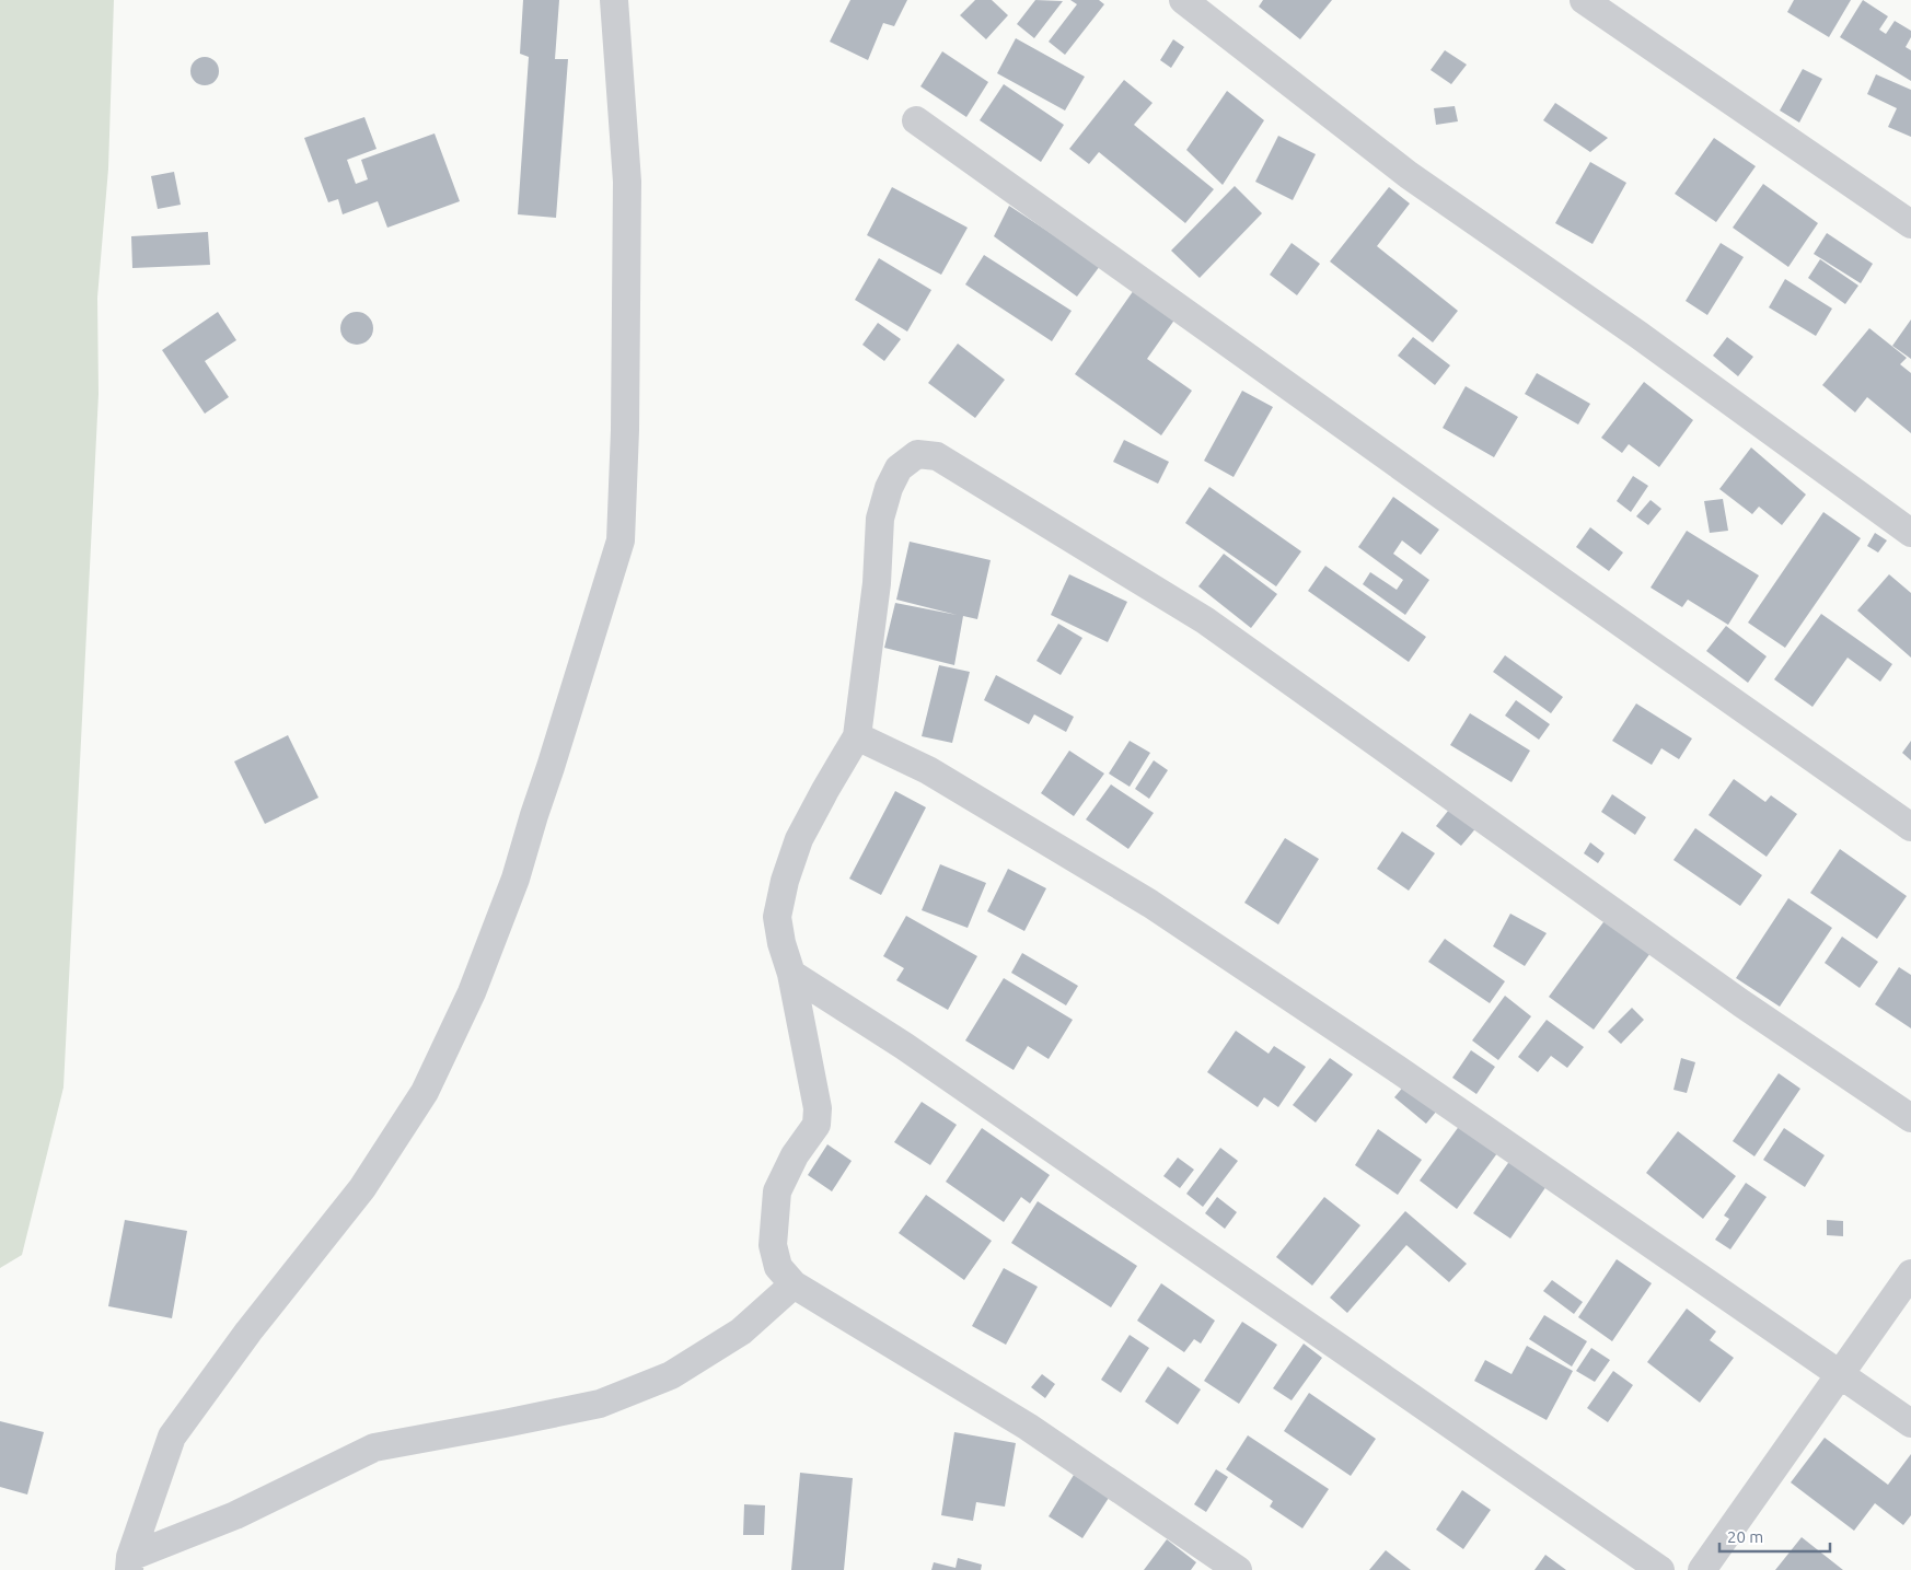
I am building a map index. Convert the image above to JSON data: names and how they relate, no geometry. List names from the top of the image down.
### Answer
{
  "scale_bar": "20 m"
}
